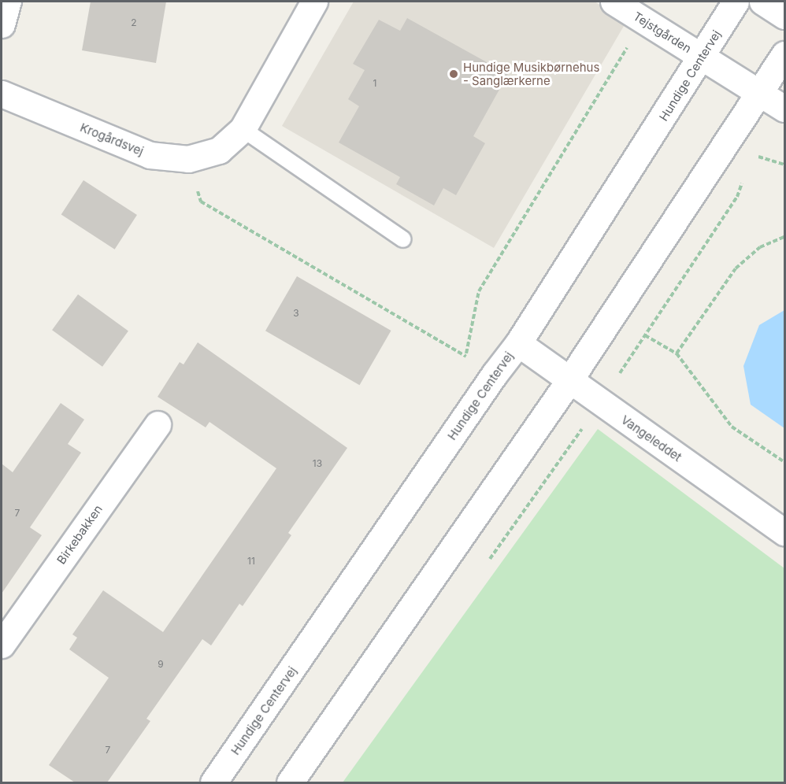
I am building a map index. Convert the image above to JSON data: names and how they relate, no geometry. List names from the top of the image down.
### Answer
{
  "streets": {
    "street": [
      "Tejstgården",
      "Hundige Centervej",
      "Krogårdsvej",
      "Vangeleddet",
      "Birkebakken"
    ]
  },
  "crossings": [
    ["Tejstgården", "Hundige Centervej"],
    ["Hundige Centervej", "Vangeleddet"]
  ],
  "places": ["Hundige Musikbørnehus - Sanglærkerne"],
  "house_numbers": [
    "2",
    "1",
    "3",
    "13",
    "7",
    "11",
    "9",
    "7"
  ]
}
